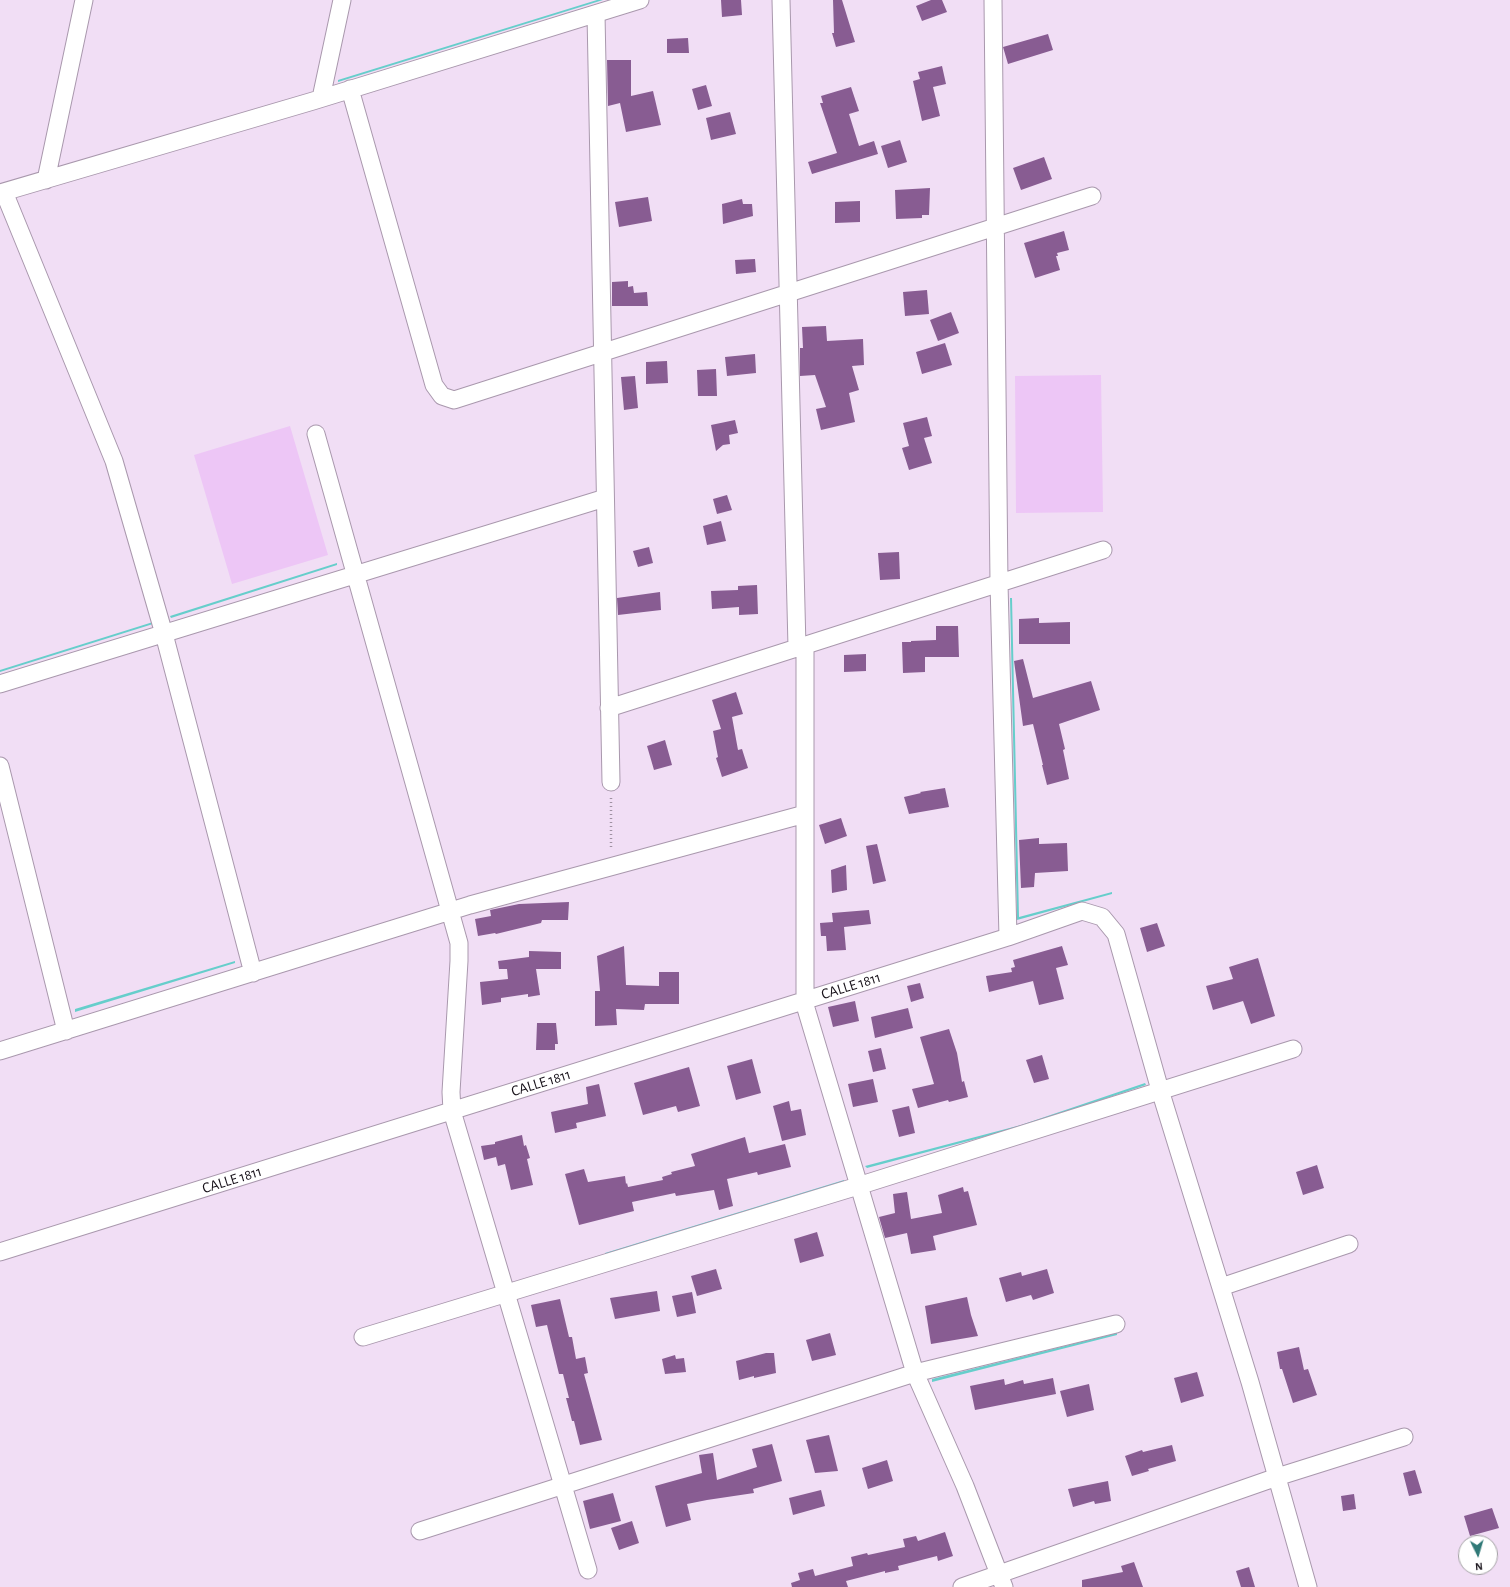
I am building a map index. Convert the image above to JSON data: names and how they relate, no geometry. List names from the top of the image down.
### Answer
{
  "streets": {
    "street": ["CALLE 1811"]
  },
  "north": "bottom"
}
